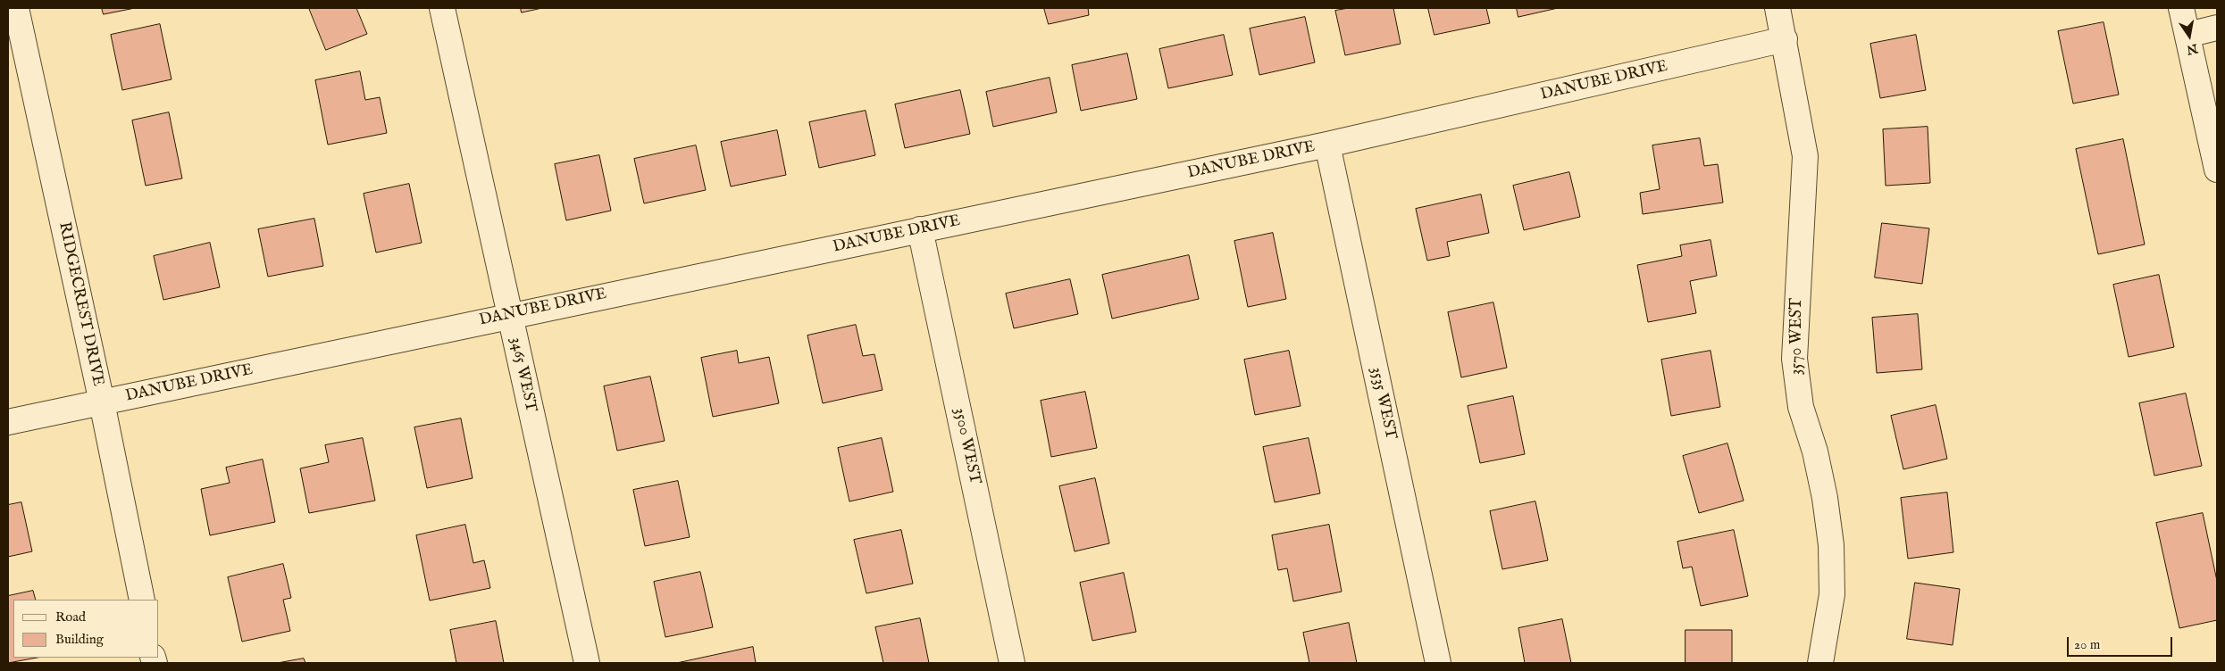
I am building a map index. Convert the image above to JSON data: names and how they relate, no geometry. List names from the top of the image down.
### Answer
{
  "streets": {
    "street": [
      "DANUBE DRIVE",
      "RIDGECREST DRIVE",
      "3570 WEST",
      "3465 WEST",
      "3535 WEST",
      "3500 WEST"
    ]
  },
  "crossings": [
    ["DANUBE DRIVE", "RIDGECREST DRIVE"],
    ["DANUBE DRIVE", "3570 WEST"],
    ["DANUBE DRIVE", "3465 WEST"],
    ["DANUBE DRIVE", "3535 WEST"],
    ["DANUBE DRIVE", "3500 WEST"]
  ],
  "legend": ["Road", "Building"],
  "scale_bar": "20 m",
  "north": "bottom"
}
